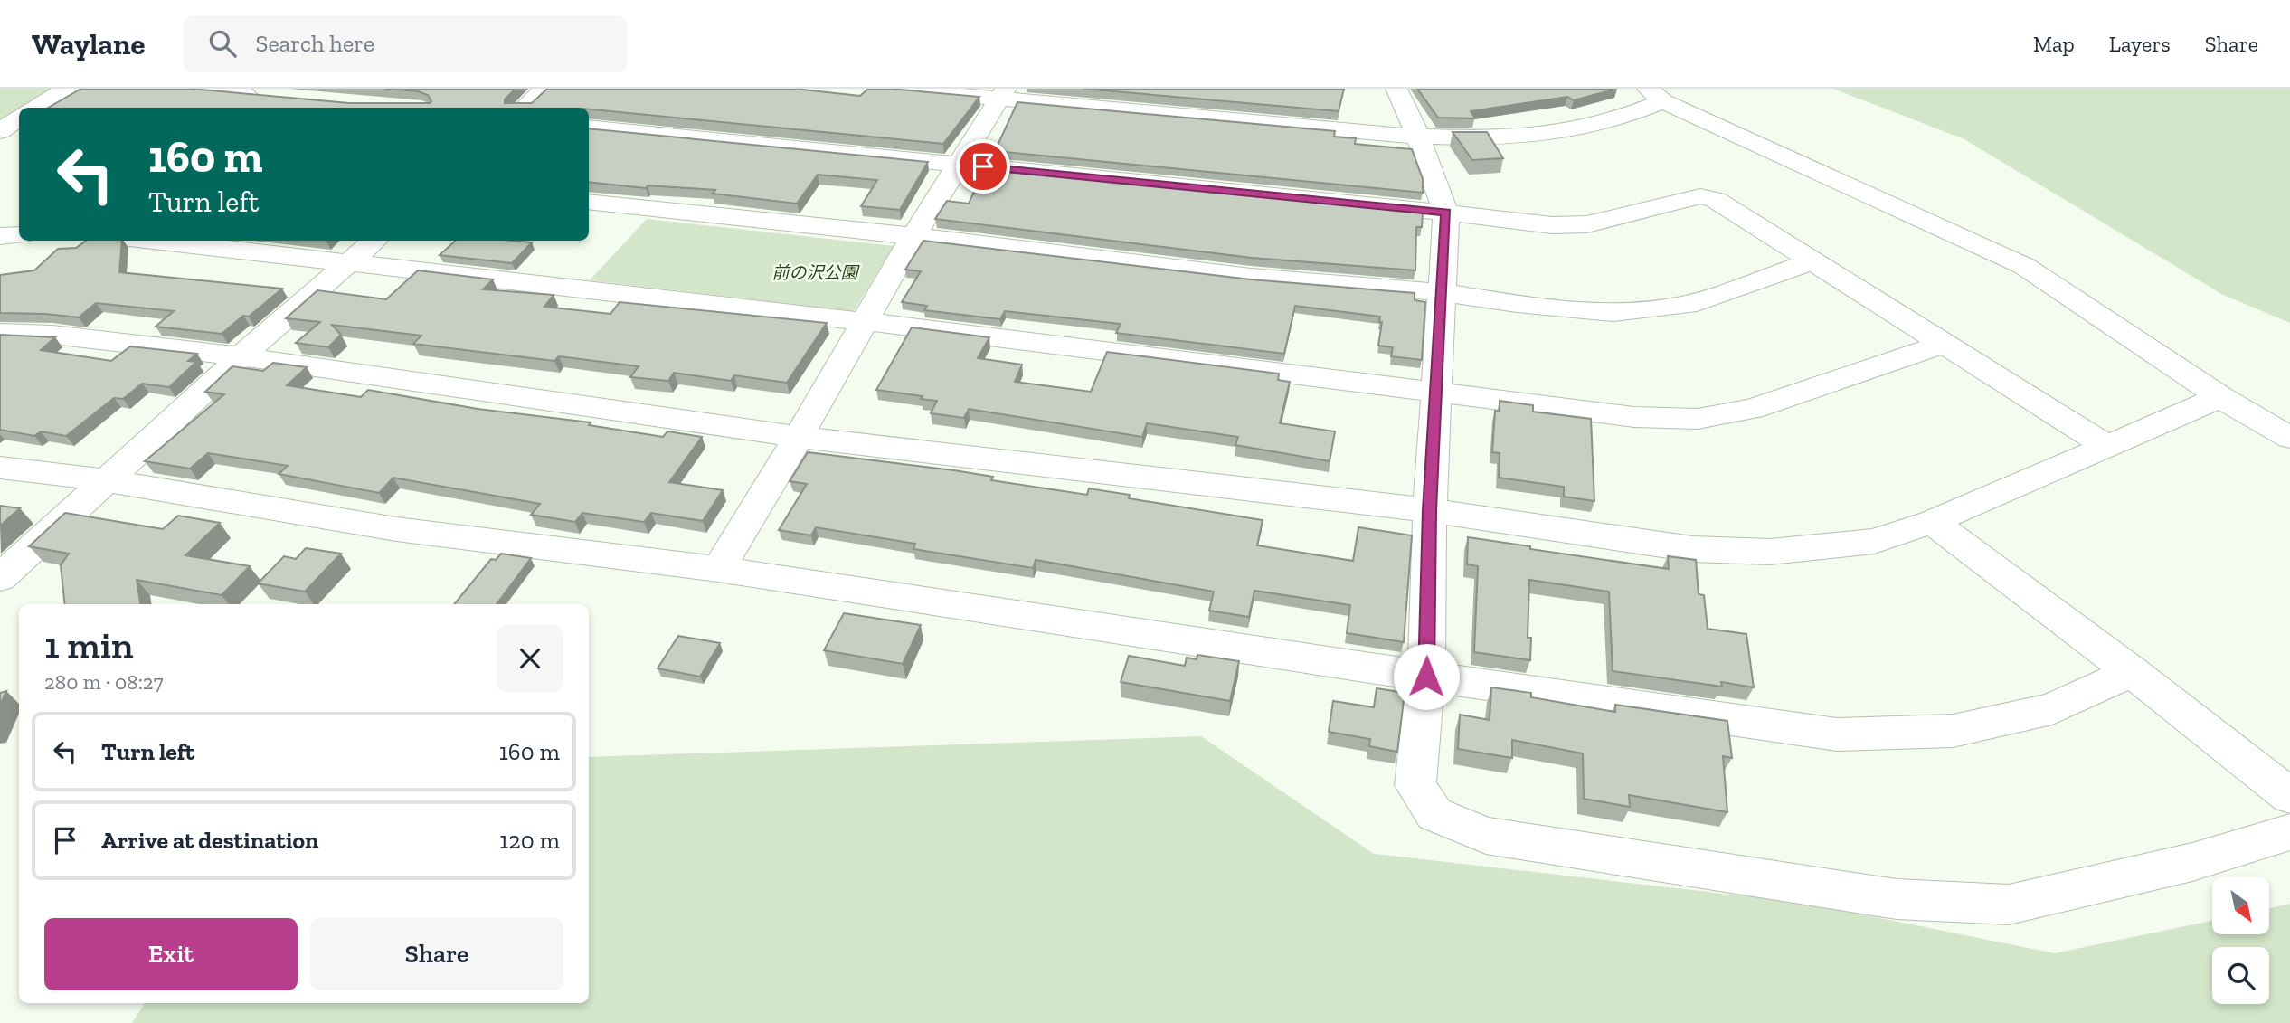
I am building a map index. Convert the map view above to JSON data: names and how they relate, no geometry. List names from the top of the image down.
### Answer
{
  "parks": ["前の沢公園"],
  "north": "bottom right",
  "page": {
    "header": "Waylane",
    "search": "Search here",
    "nav": ["Map", "Layers", "Share"],
    "turn": ["160 m", "Turn left"],
    "heading": ["1 min", "280 m · 08:27"],
    "list": [
      {
        "name": "Turn left",
        "value": "160 m"
      },
      {
        "name": "Arrive at destination",
        "value": "120 m"
      }
    ],
    "buttons": ["Exit", "Share"]
  }
}
